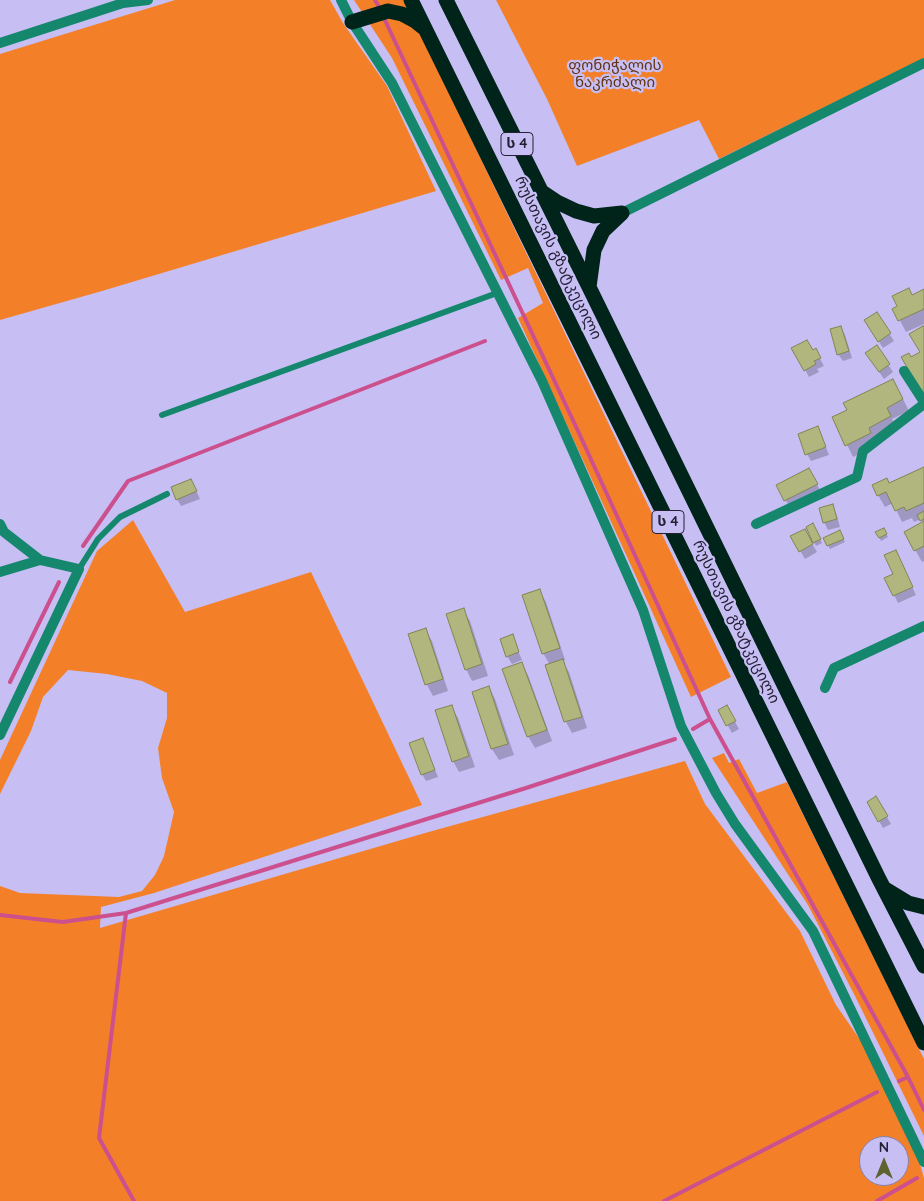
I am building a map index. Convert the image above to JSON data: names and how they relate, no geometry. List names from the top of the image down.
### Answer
{
  "streets": {
    "highway": ["ს 4", "რუსთავის გზატკეცილი"]
  },
  "parks": ["ფონიჭალის ნაკრძალი"],
  "north": "top"
}
